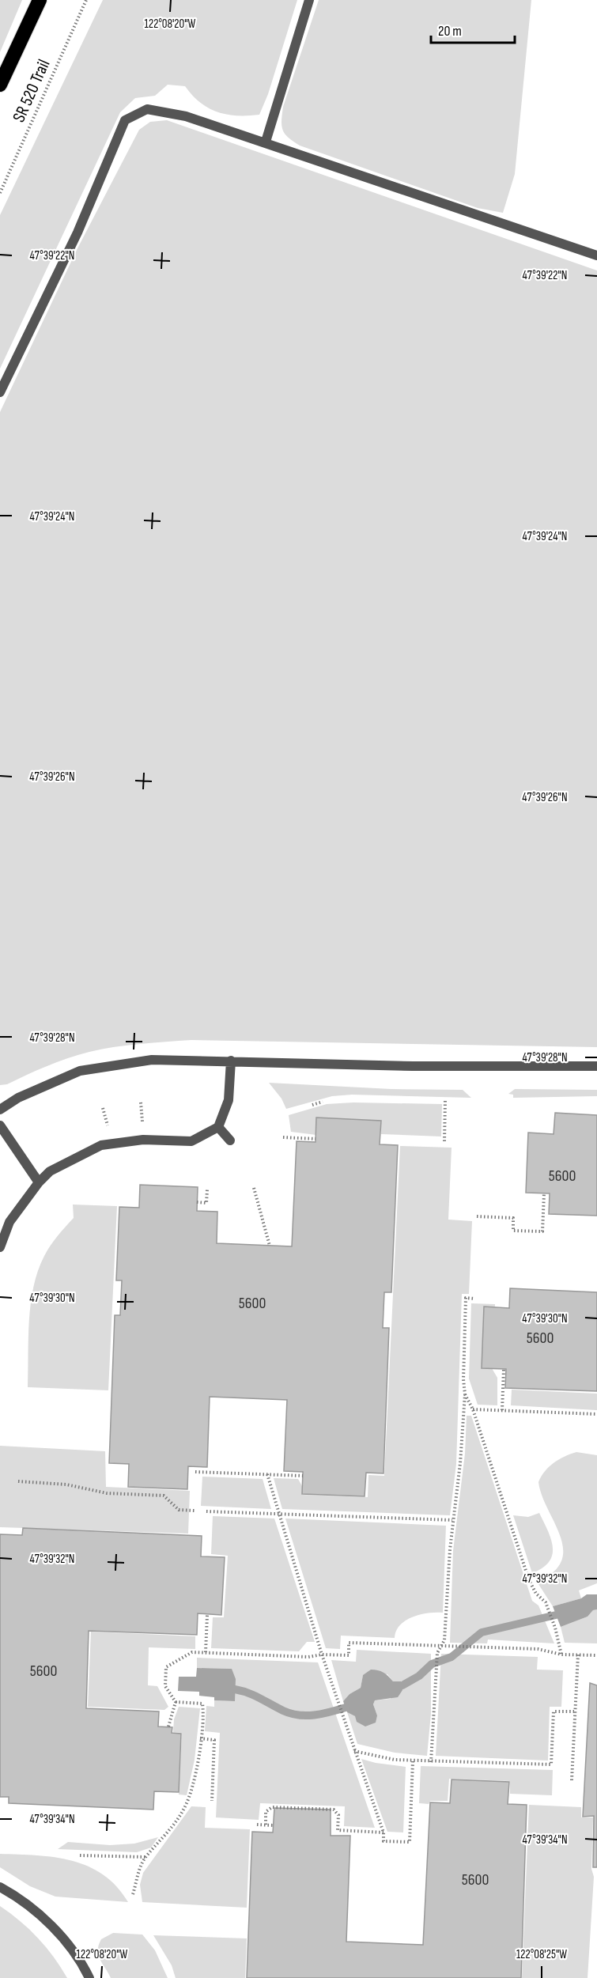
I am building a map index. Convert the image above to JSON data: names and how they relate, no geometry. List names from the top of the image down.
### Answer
{
  "streets": {
    "path": ["SR 520 Trail"]
  },
  "house_numbers": [
    "5600",
    "5600",
    "5600",
    "5600",
    "5600"
  ],
  "scale_bar": "20 m",
  "coordinates": [
    "122°08'20\"W",
    "47°39'22\"N",
    "47°39'24\"N",
    "47°39'26\"N",
    "47°39'28\"N",
    "47°39'30\"N",
    "47°39'32\"N",
    "47°39'34\"N",
    "122°08'25\"W"
  ]
}
